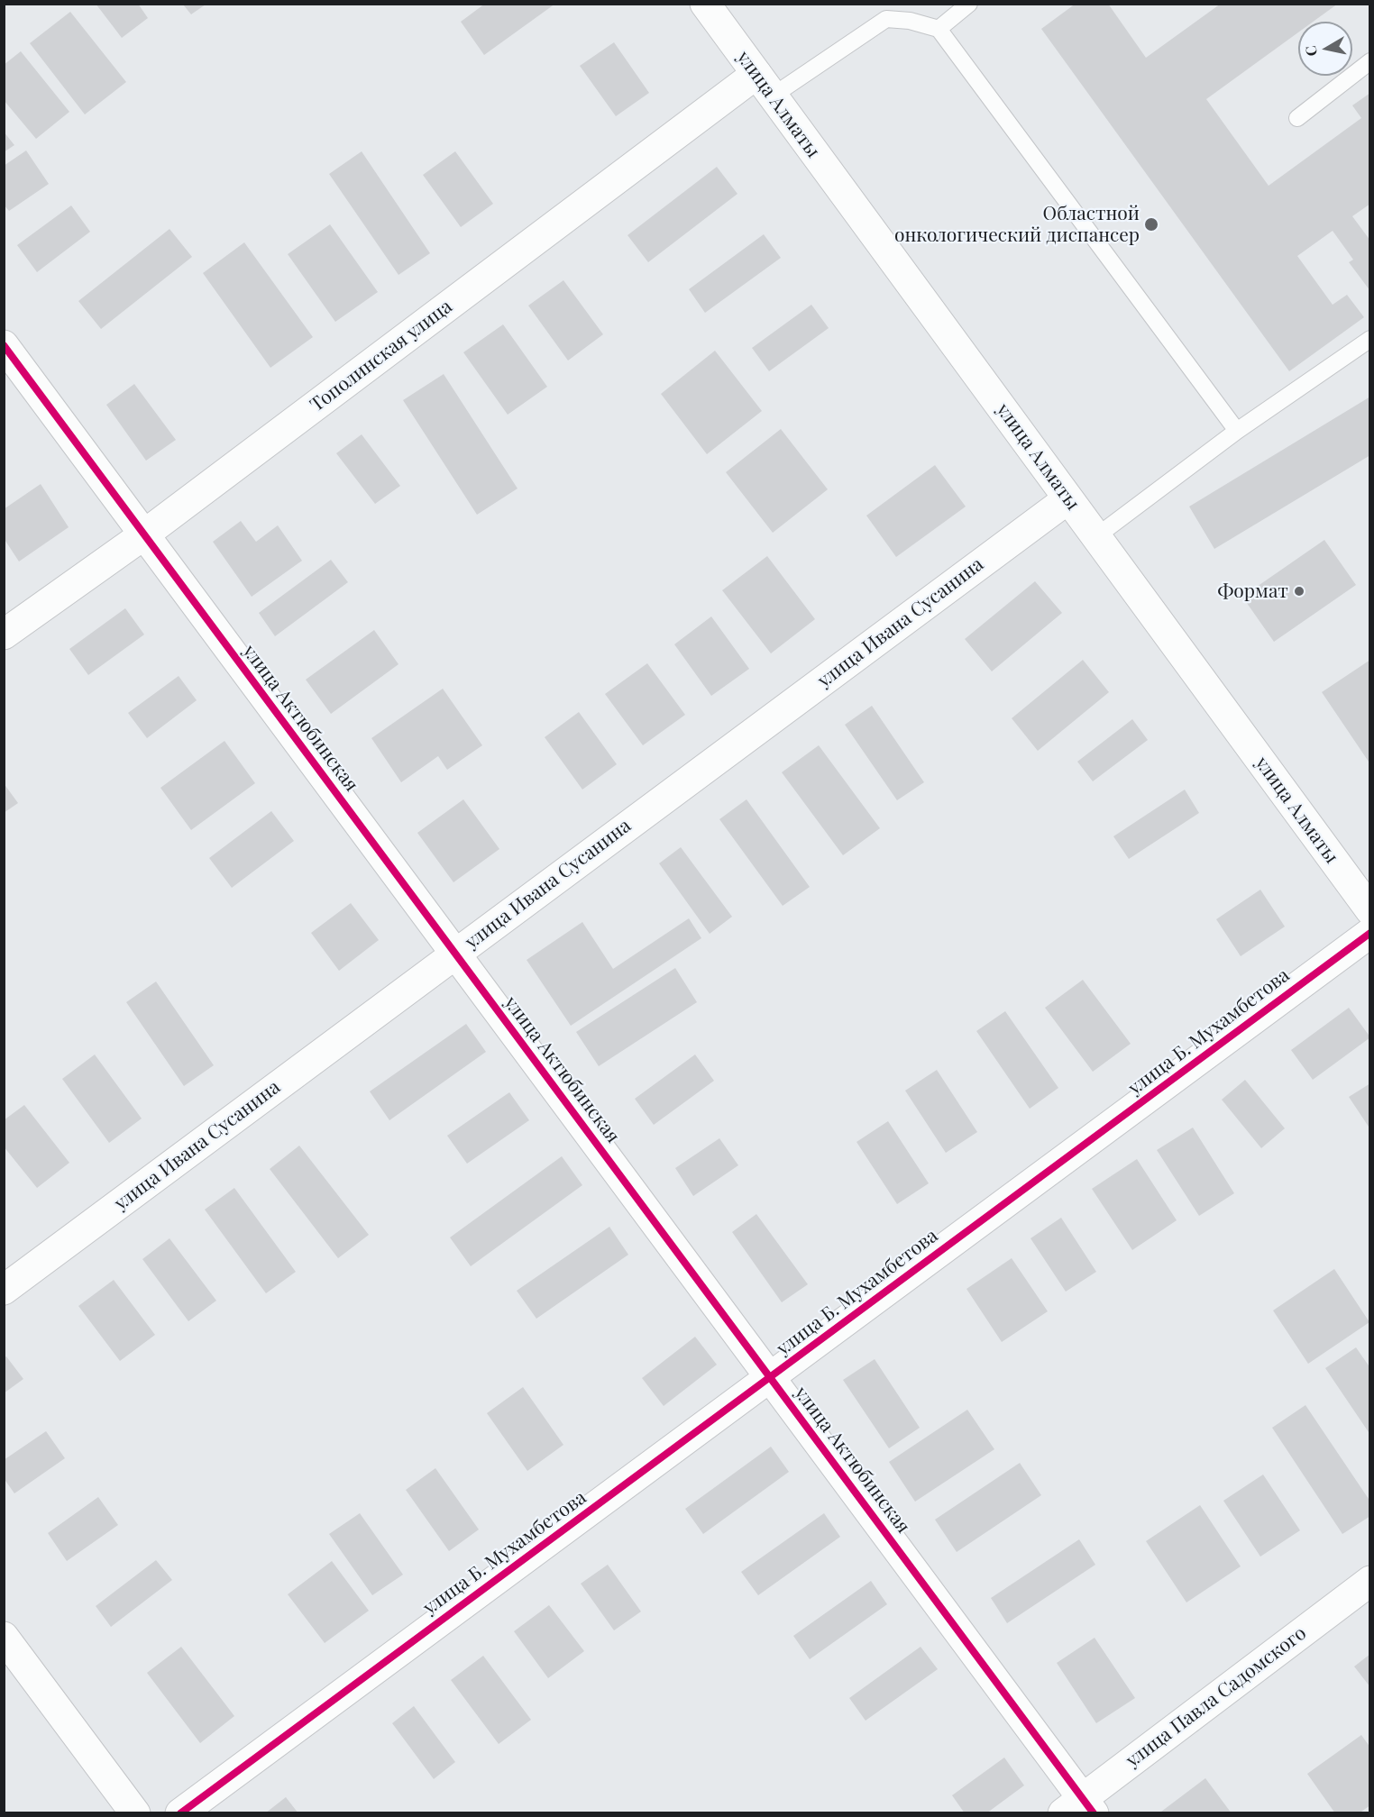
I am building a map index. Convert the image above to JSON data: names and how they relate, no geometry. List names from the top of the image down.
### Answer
{
  "streets": {
    "street": [
      "улица Алматы",
      "Тополинская улица",
      "улица Ивана Сусанина",
      "улица Актюбинская",
      "улица Б. Мухамбетова",
      "улица Павла Садомского"
    ]
  },
  "crossings": [
    ["улица Алматы", "Тополинская улица"],
    ["улица Алматы", "улица Ивана Сусанина"],
    ["Тополинская улица", "улица Актюбинская"],
    ["улица Ивана Сусанина", "улица Актюбинская"],
    ["улица Актюбинская", "улица Б. Мухамбетова"],
    ["улица Актюбинская", "улица Павла Садомского"]
  ],
  "places": ["Областной онкологический диспансер", "Формат"],
  "north": "left"
}
